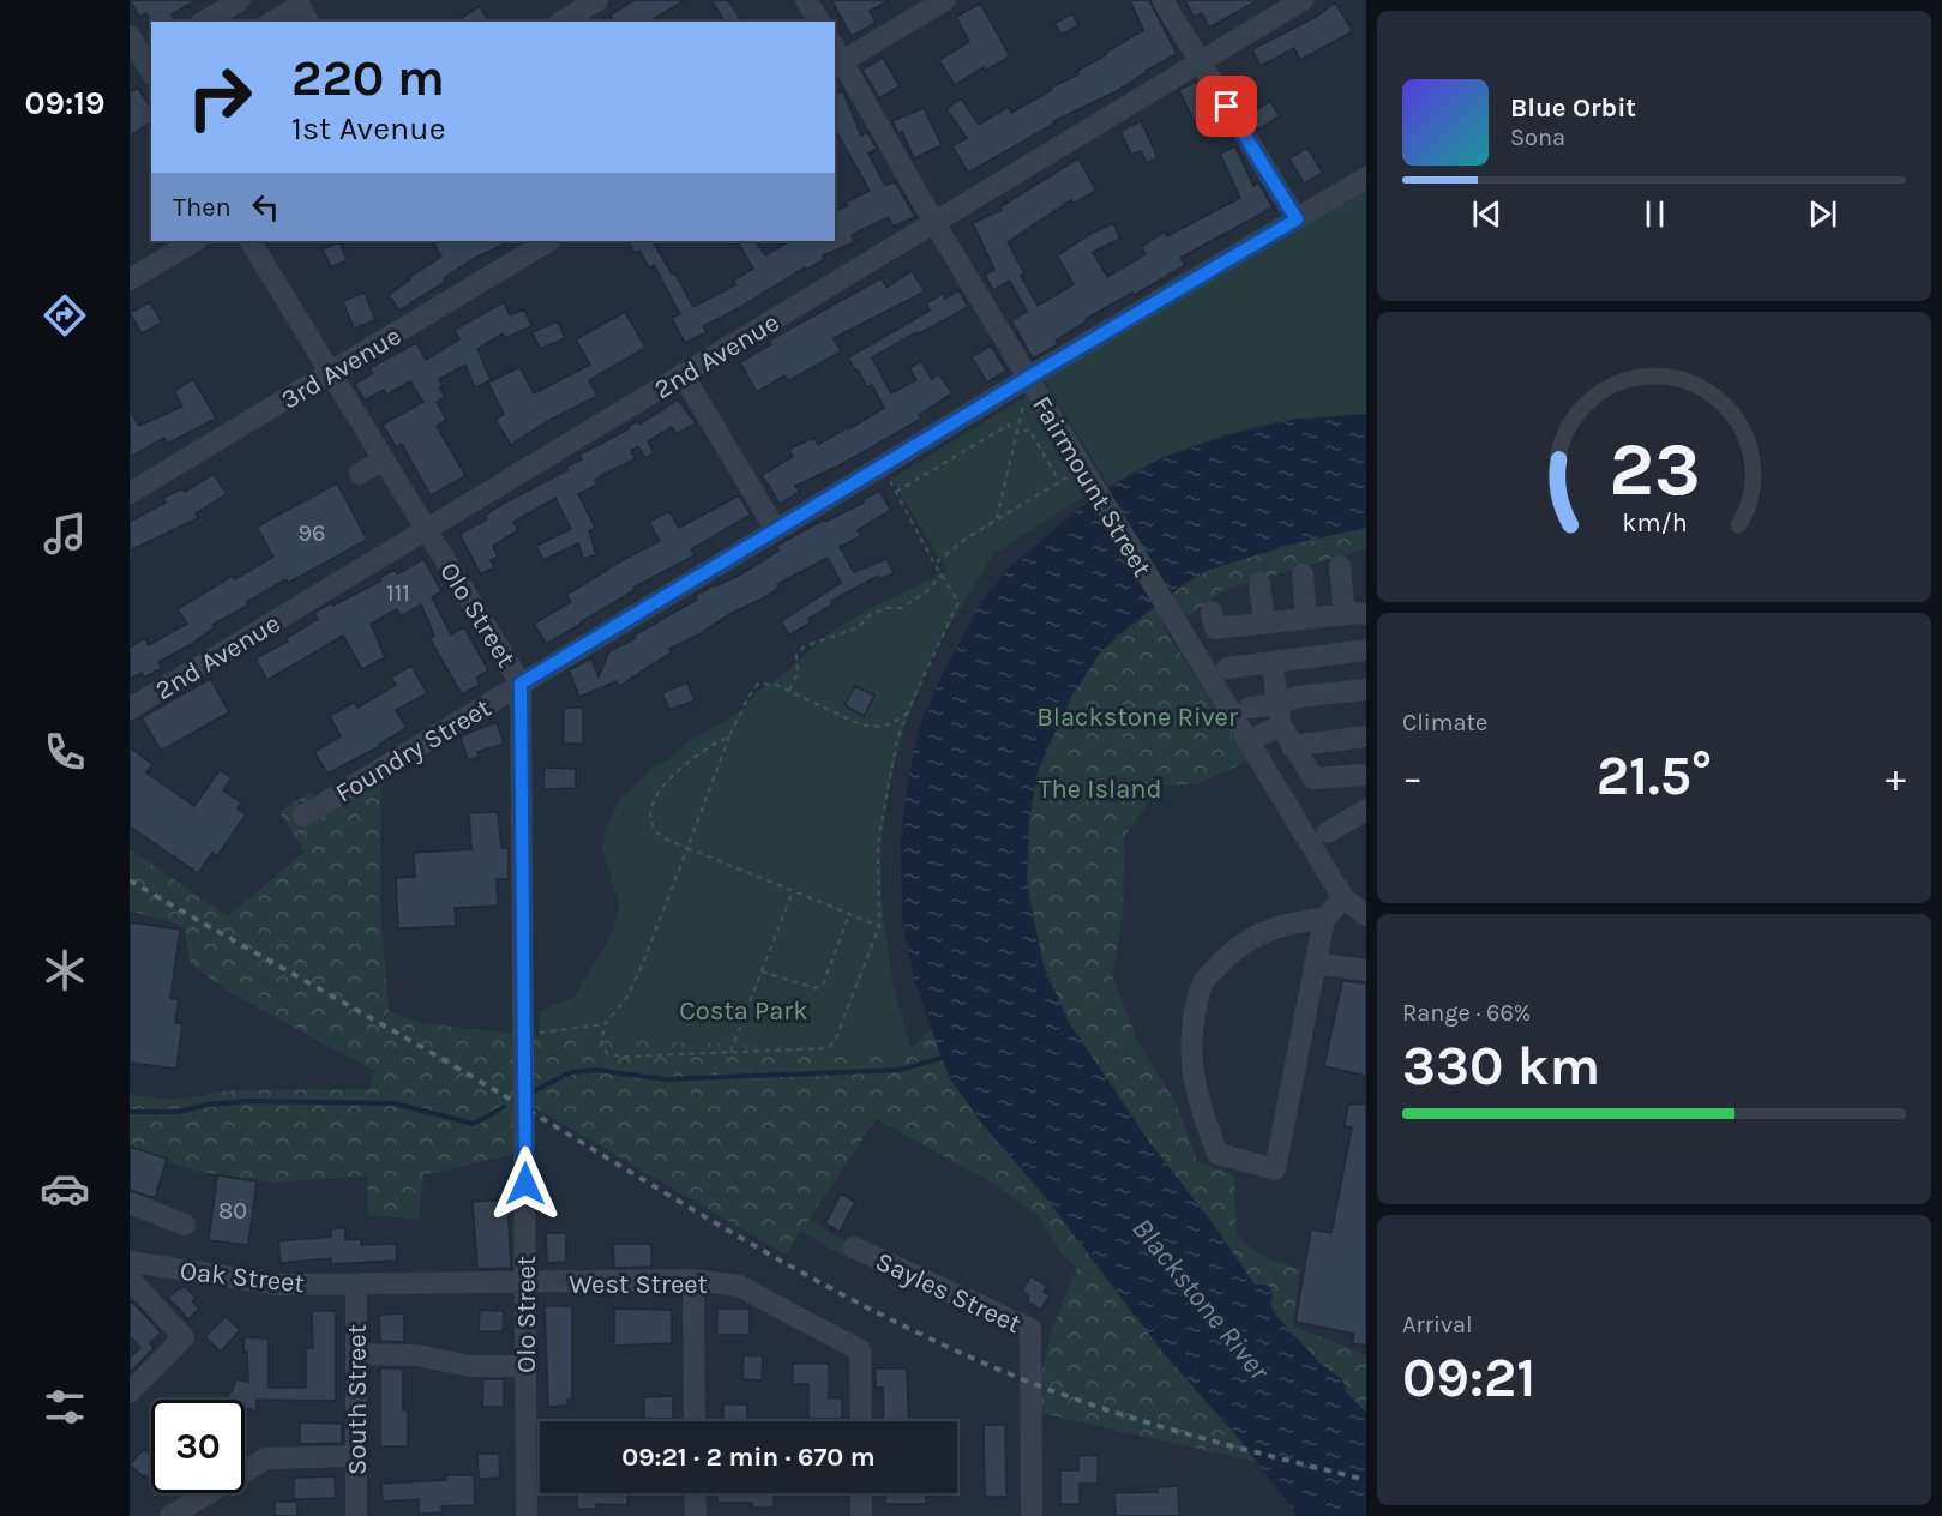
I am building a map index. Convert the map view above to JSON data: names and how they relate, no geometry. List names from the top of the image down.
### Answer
{
  "streets": {
    "street": [
      "2nd Avenue",
      "3rd Avenue",
      "Fairmount Street",
      "Olo Street",
      "Foundry Street",
      "Oak Street",
      "West Street",
      "Sayles Street",
      "South Street"
    ]
  },
  "crossings": [
    ["2nd Avenue", "Fairmount Street"],
    ["2nd Avenue", "Olo Street"],
    ["3rd Avenue", "Olo Street"],
    ["Fairmount Street", "Foundry Street"],
    ["Olo Street", "Foundry Street"],
    ["Olo Street", "West Street"],
    ["Oak Street", "West Street"],
    ["Oak Street", "South Street"],
    ["West Street", "South Street"]
  ],
  "water": ["Blackstone River"],
  "parks": ["Blackstone River", "The Island", "Costa Park"],
  "house_numbers": ["96", "111", "80"],
  "page": {
    "tabs": "09:19",
    "turn": ["220 m", "1st Avenue"],
    "song": ["Blue Orbit", "Sona"],
    "then": "Then",
    "tile": [
      "Climate",
      ["Range · 66%", "330 km"],
      ["Arrival", "09:21"]
    ],
    "heat": ["−", "21.5°", "+"],
    "limit": "30",
    "trip": "09:21 · 2 min · 670 m",
    "gauge": ["23", "km/h"]
  }
}
